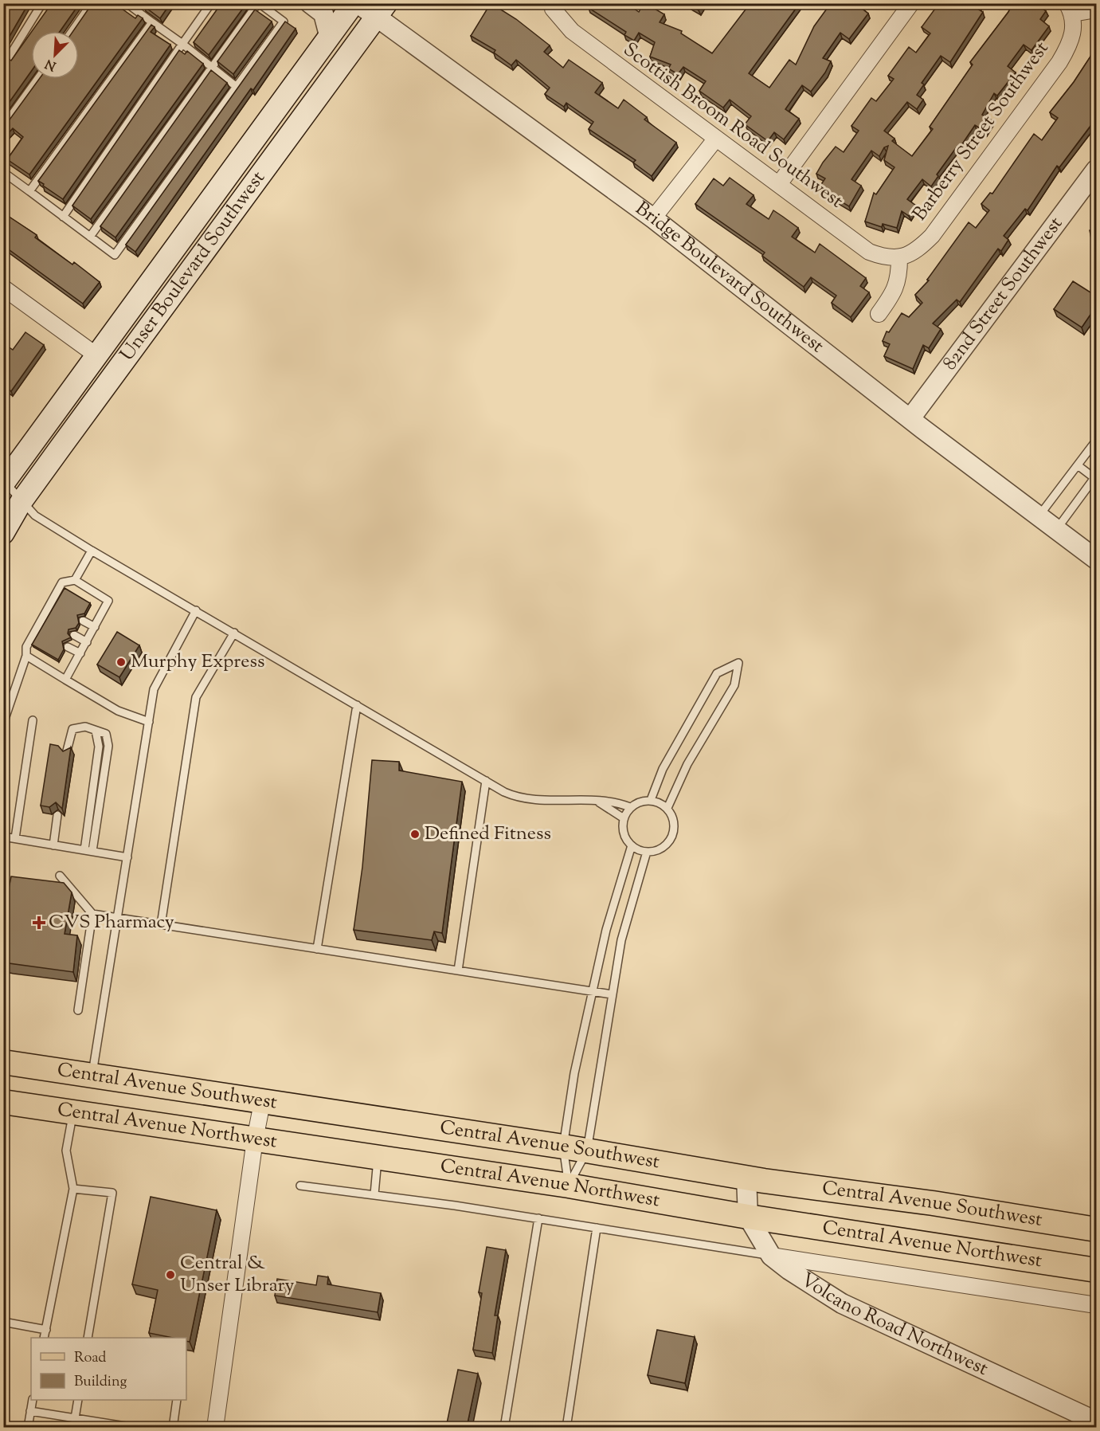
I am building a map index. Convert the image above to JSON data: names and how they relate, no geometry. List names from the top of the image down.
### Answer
{
  "streets": {
    "main road": ["Unser Boulevard Southwest", "Central Avenue Southwest", "Central Avenue Northwest"],
    "street": [
      "Scottish Broom Road Southwest",
      "Barberry Street Southwest",
      "Bridge Boulevard Southwest",
      "82nd Street Southwest",
      "Volcano Road Northwest"
    ]
  },
  "crossings": [
    ["Scottish Broom Road Southwest", "Barberry Street Southwest"],
    ["Unser Boulevard Southwest", "Bridge Boulevard Southwest"],
    ["Bridge Boulevard Southwest", "82nd Street Southwest"],
    ["Central Avenue Southwest", "Volcano Road Northwest"],
    ["Central Avenue Northwest", "Volcano Road Northwest"]
  ],
  "places": {
    "other": ["Murphy Express", "Defined Fitness", "Central & Unser Library"],
    "health": ["CVS Pharmacy"]
  },
  "legend": ["Road", "Building"],
  "north": "bottom left"
}
